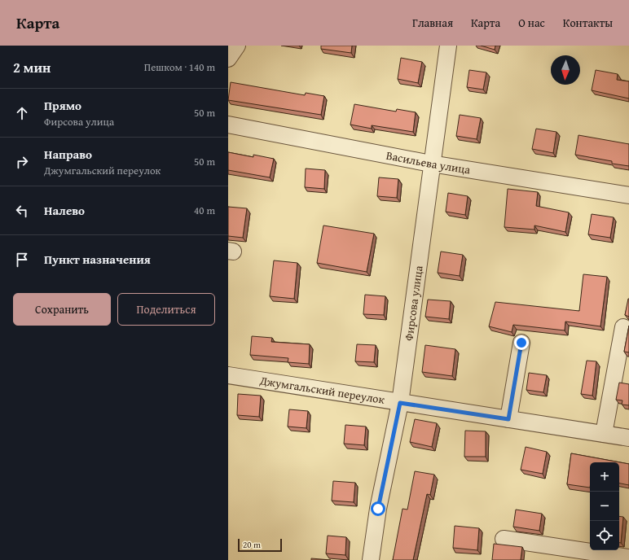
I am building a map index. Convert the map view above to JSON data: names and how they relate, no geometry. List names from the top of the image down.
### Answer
{
  "streets": {
    "street": ["Васильева улица", "Фирсова улица", "Джумгальский переулок"]
  },
  "crossings": [
    ["Васильева улица", "Фирсова улица"],
    ["Фирсова улица", "Джумгальский переулок"]
  ],
  "scale_bar": "20 m",
  "north": "bottom",
  "page": {
    "header": "Карта",
    "nav": [
      "Главная",
      "Карта",
      "О нас",
      "Контакты"
    ],
    "heading": ["2 мин", "Пешком · 140 m"],
    "list": [
      ["Прямо", "Фирсова улица", "50 m"],
      ["Направо", "Джумгальский переулок", "50 m"],
      ["Налево", "40 m"],
      "Пункт назначения"
    ],
    "buttons": ["Сохранить", "Поделиться"],
    "map_buttons": ["+", "−"],
    "scale": "20 m"
  }
}
